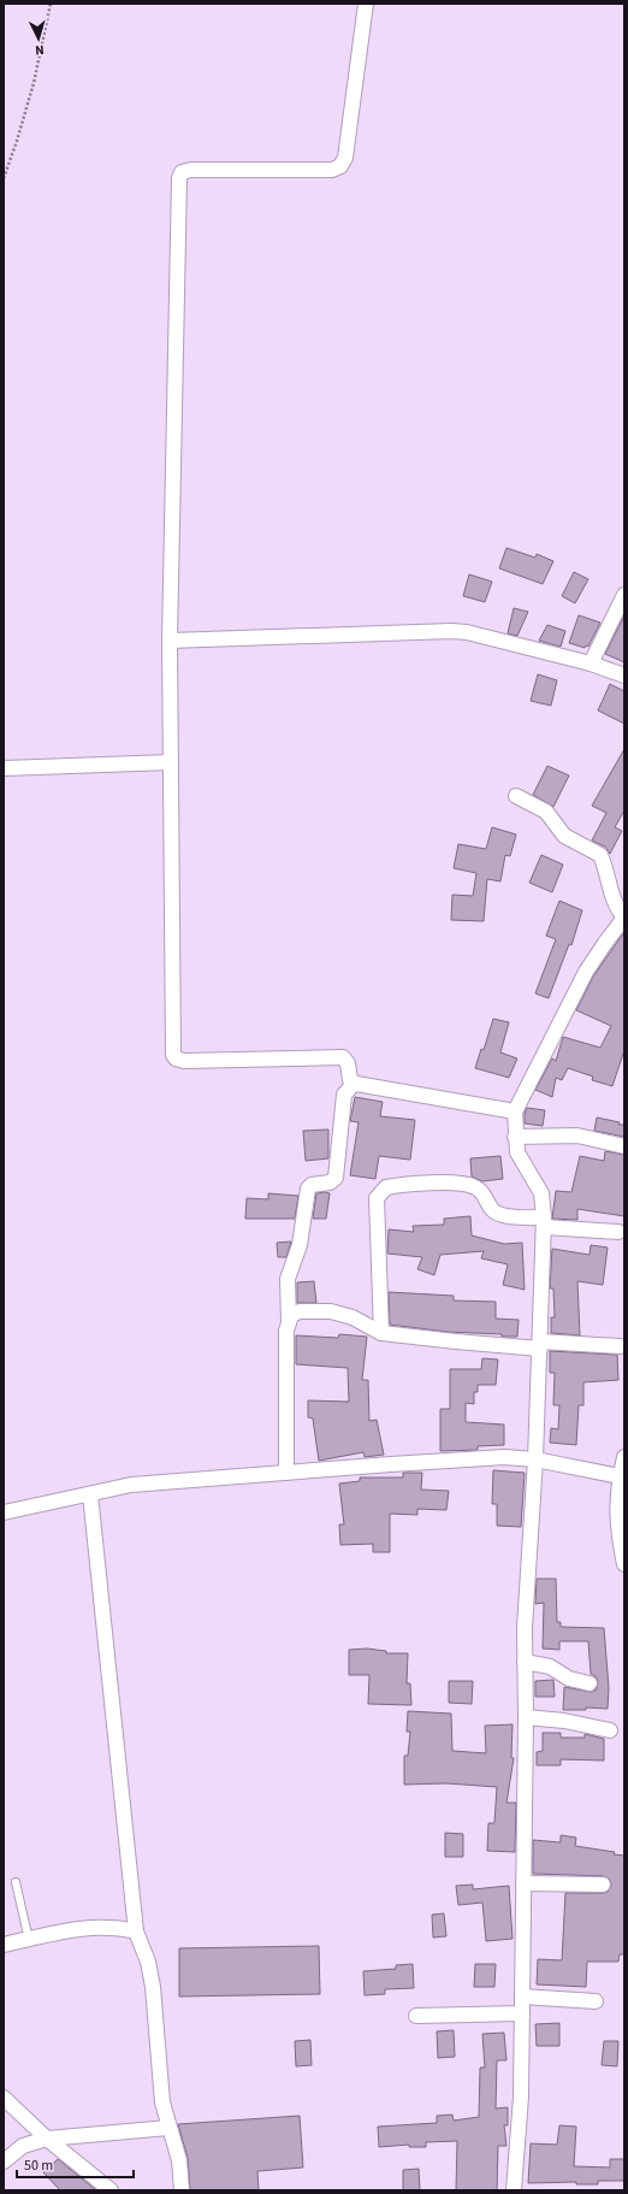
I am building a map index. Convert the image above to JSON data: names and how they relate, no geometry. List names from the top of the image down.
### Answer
{
  "scale_bar": "50 m",
  "north": "bottom"
}
